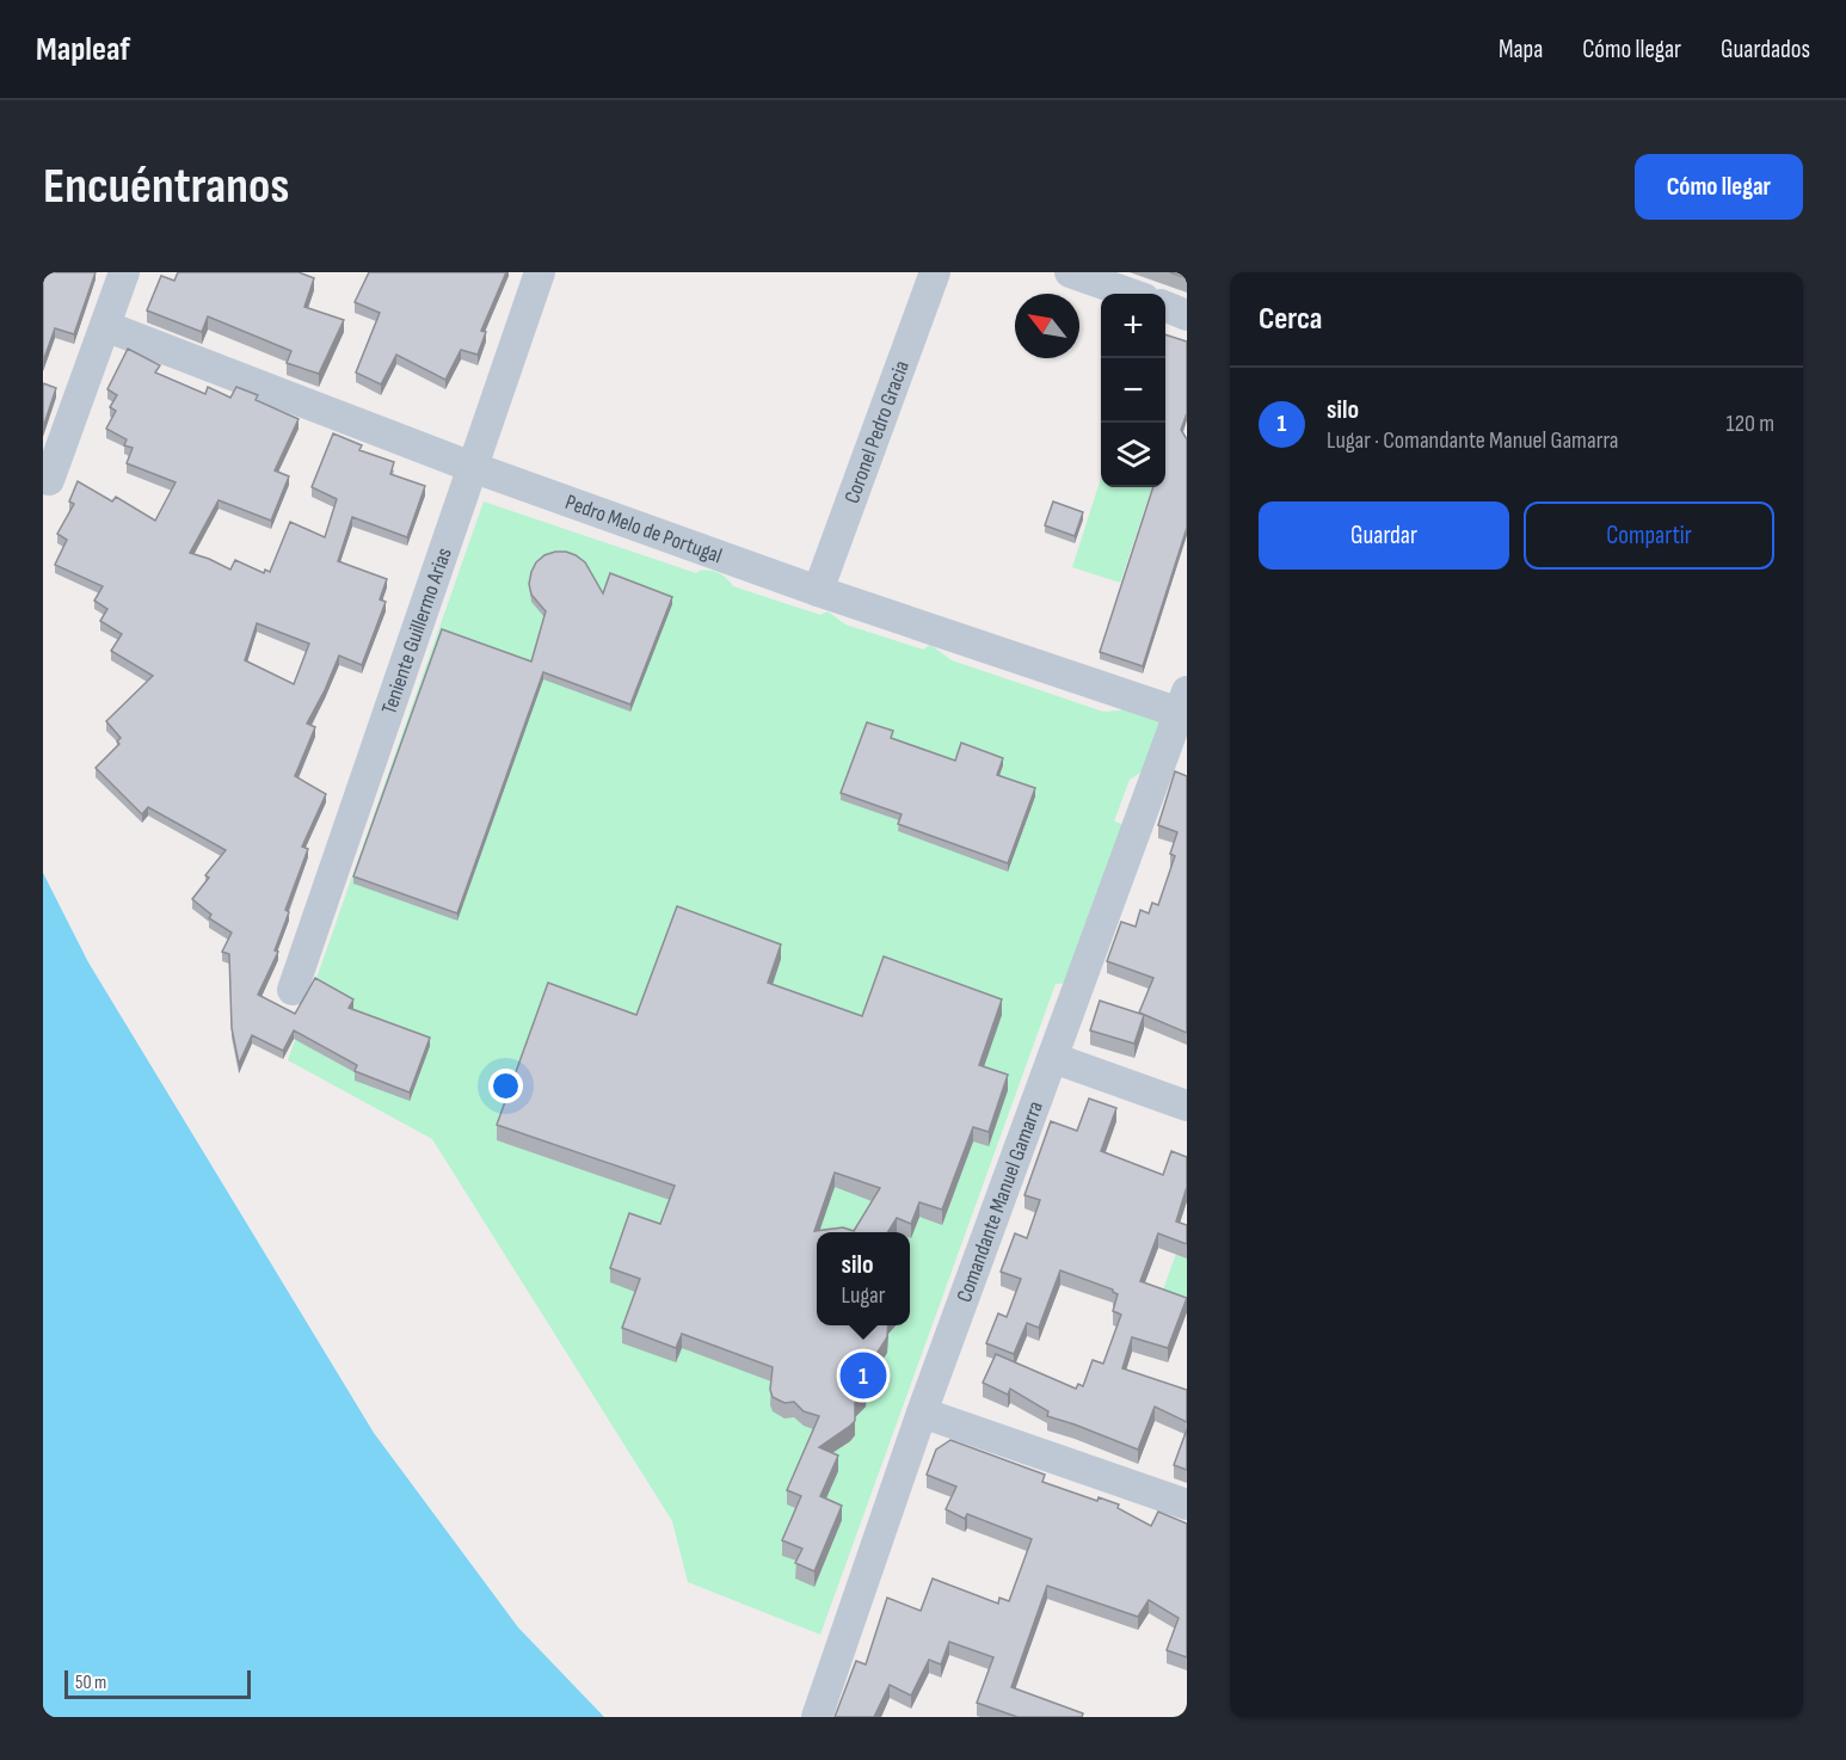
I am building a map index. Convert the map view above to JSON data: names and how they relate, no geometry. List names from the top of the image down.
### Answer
{
  "streets": {
    "street": [
      "Coronel Pedro Gracia",
      "Pedro Melo de Portugal",
      "Teniente Guillermo Arias",
      "Comandante Manuel Gamarra"
    ]
  },
  "crossings": [
    ["Coronel Pedro Gracia", "Pedro Melo de Portugal"],
    ["Pedro Melo de Portugal", "Teniente Guillermo Arias"],
    ["Pedro Melo de Portugal", "Comandante Manuel Gamarra"]
  ],
  "scale_bar": "50 m",
  "north": "top left",
  "page": {
    "header": "Mapleaf",
    "nav": ["Mapa", "Cómo llegar", "Guardados"],
    "buttons": [
      "Cómo llegar",
      ["Guardar", "Compartir"]
    ],
    "title": "Encuéntranos",
    "heading": "Cerca",
    "map_buttons": ["+", "−"],
    "list": [
      {
        "mark": "1",
        "name": "silo",
        "note": "Lugar · Comandante Manuel Gamarra",
        "value": "120 m"
      }
    ],
    "popup": ["silo", "Lugar"],
    "pins": "1",
    "scale": "50 m"
  }
}
